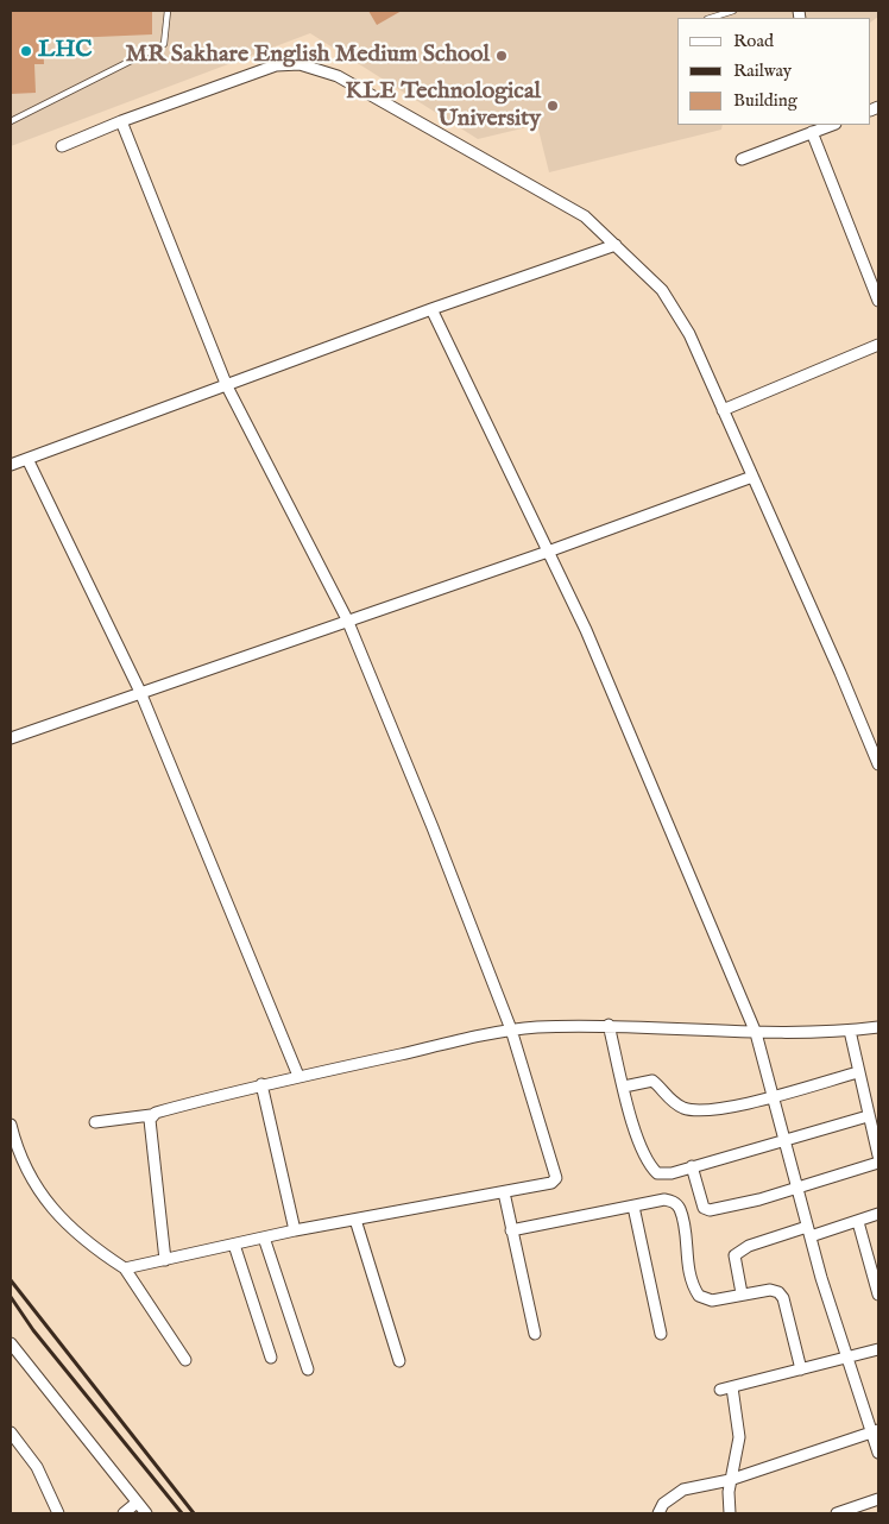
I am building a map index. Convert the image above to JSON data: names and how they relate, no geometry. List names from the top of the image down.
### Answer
{
  "places": ["LHC", "MR Sakhare English Medium School", "KLE Technological University"],
  "legend": ["Road", "Railway", "Building"]
}
